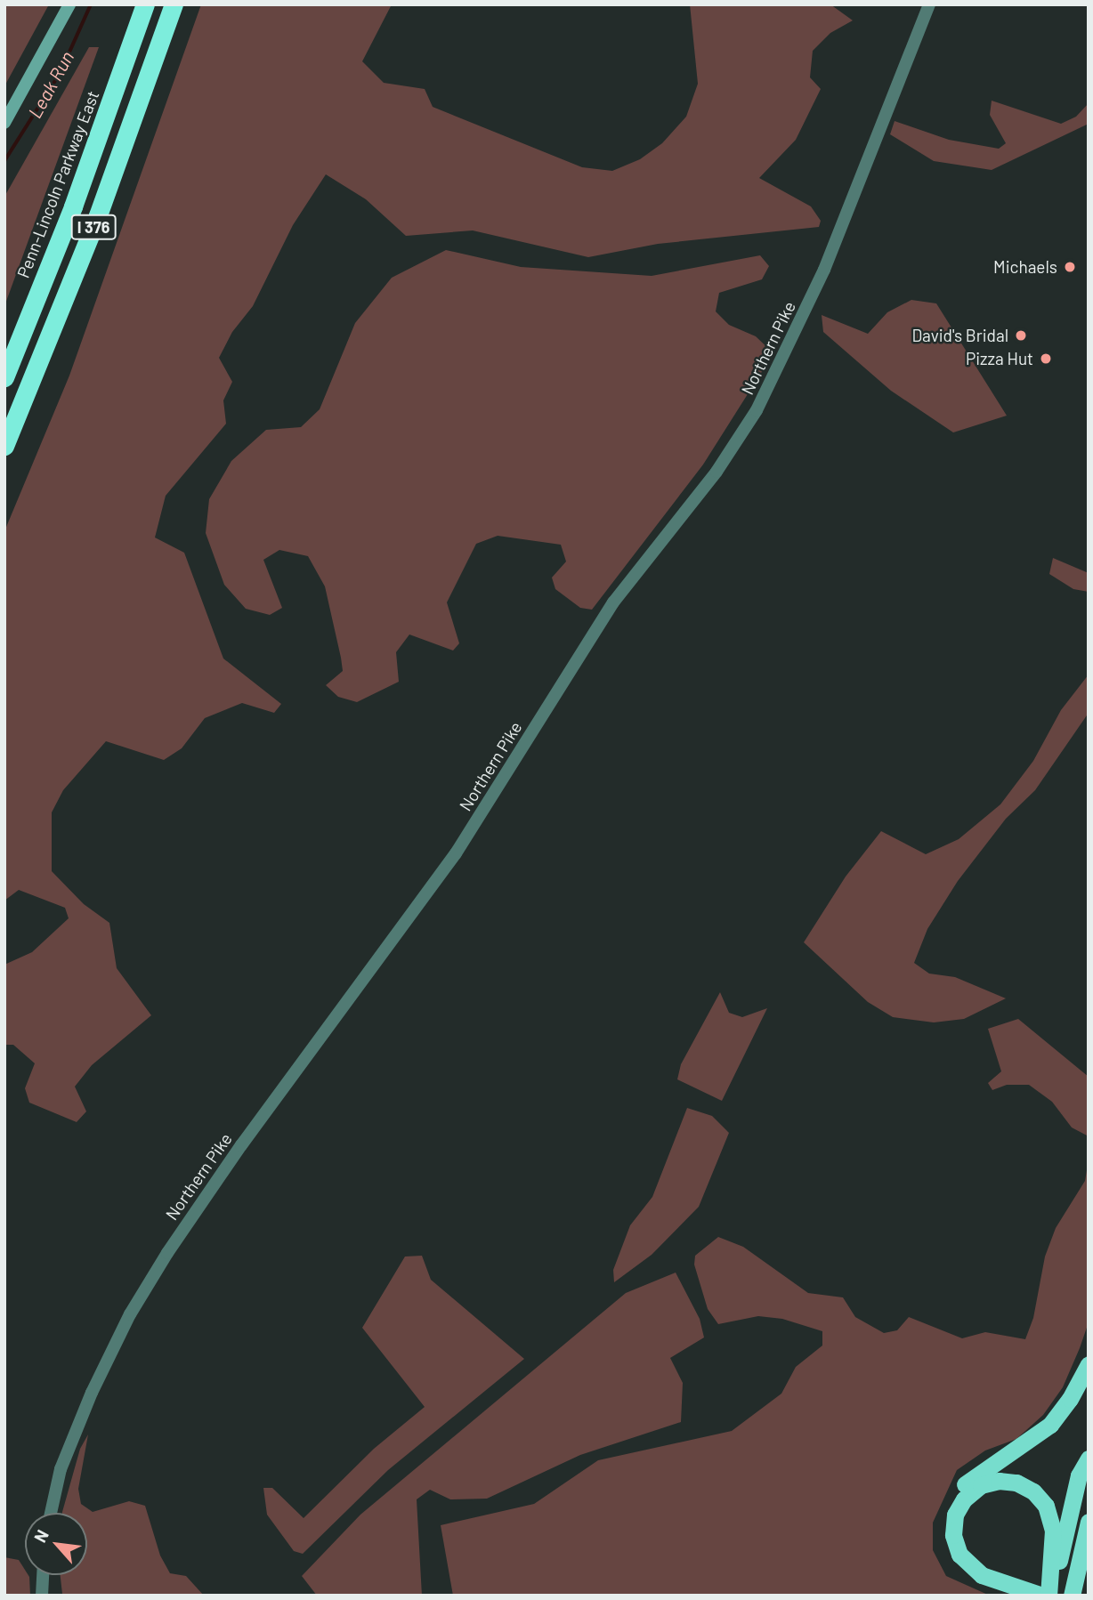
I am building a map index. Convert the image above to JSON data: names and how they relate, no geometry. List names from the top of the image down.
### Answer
{
  "streets": {
    "highway": ["Penn-Lincoln Parkway East", "I 376"],
    "street": ["Northern Pike"]
  },
  "water": ["Leak Run"],
  "places": ["Michaels", "David's Bridal", "Pizza Hut"],
  "north": "top left"
}
